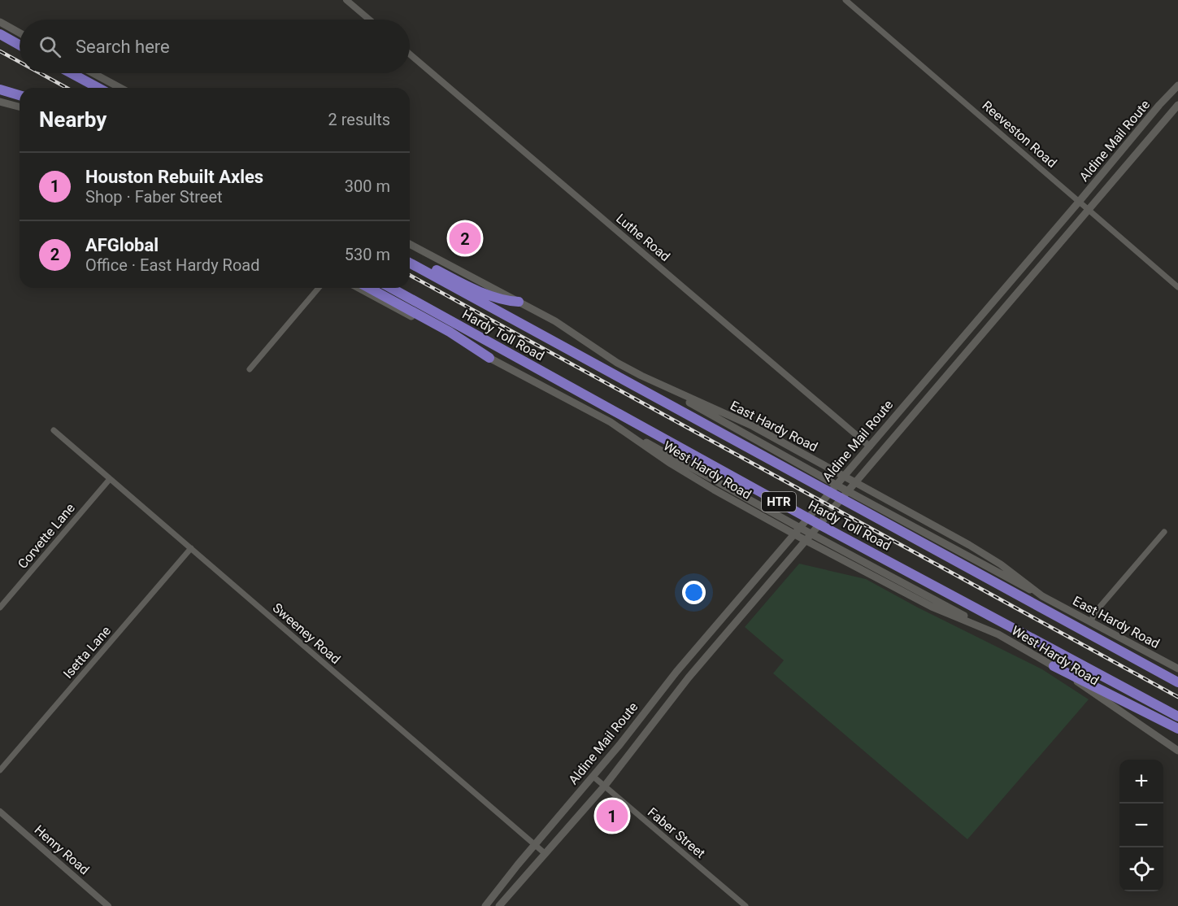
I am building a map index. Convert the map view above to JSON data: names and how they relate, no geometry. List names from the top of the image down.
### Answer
{
  "streets": {
    "highway": ["Hardy Toll Road", "HTR"],
    "main road": ["Aldine Mail Route", "East Hardy Road", "West Hardy Road"],
    "street": [
      "Reeveston Road",
      "Luthe Road",
      "Corvette Lane",
      "Sweeney Road",
      "Isetta Lane",
      "Faber Street",
      "Henry Road"
    ]
  },
  "crossings": [
    ["Reeveston Road", "Aldine Mail Route"],
    ["Aldine Mail Route", "Luthe Road"],
    ["Aldine Mail Route", "Sweeney Road"],
    ["Aldine Mail Route", "Faber Street"],
    ["Corvette Lane", "Sweeney Road"],
    ["Sweeney Road", "Isetta Lane"]
  ],
  "page": {
    "search": "Search here",
    "heading": ["Nearby", "2 results"],
    "list": [
      {
        "mark": "1",
        "name": "Houston Rebuilt Axles",
        "note": "Shop · Faber Street",
        "value": "300 m"
      },
      {
        "mark": "2",
        "name": "AFGlobal",
        "note": "Office · East Hardy Road",
        "value": "530 m"
      }
    ],
    "pins": ["2", "1"],
    "map_buttons": ["+", "−"]
  }
}
